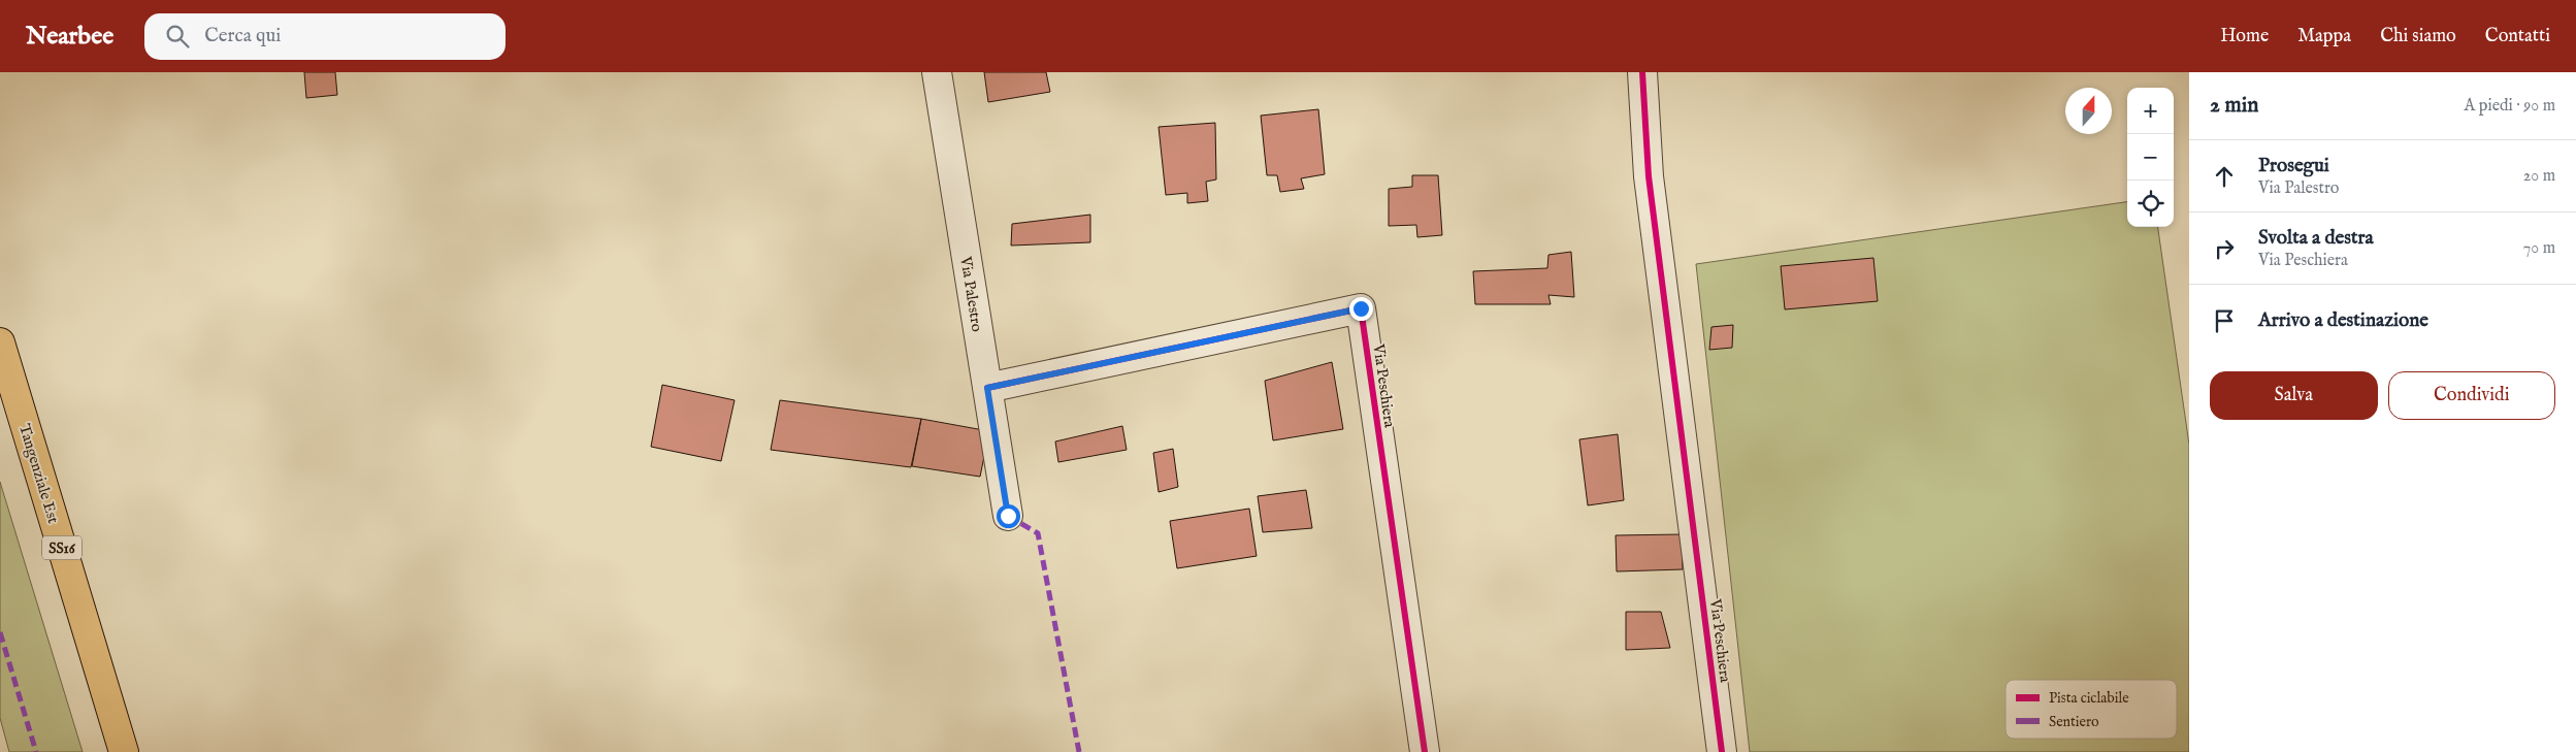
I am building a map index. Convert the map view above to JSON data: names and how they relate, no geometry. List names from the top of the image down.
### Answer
{
  "streets": {
    "main road": ["Tangenziale Est", "SS16"],
    "street": ["Via Palestro", "Via Peschiera"]
  },
  "crossings": [
    ["Via Palestro", "Via Peschiera"]
  ],
  "legend": ["Pista ciclabile", "Sentiero"],
  "north": "top",
  "page": {
    "header": "Nearbee",
    "search": "Cerca qui",
    "nav": [
      "Home",
      "Mappa",
      "Chi siamo",
      "Contatti"
    ],
    "heading": ["2 min", "A piedi · 90 m"],
    "map_buttons": ["+", "−"],
    "list": [
      ["Prosegui", "Via Palestro", "20 m"],
      ["Svolta a destra", "Via Peschiera", "70 m"],
      "Arrivo a destinazione"
    ],
    "buttons": ["Salva", "Condividi"]
  }
}
